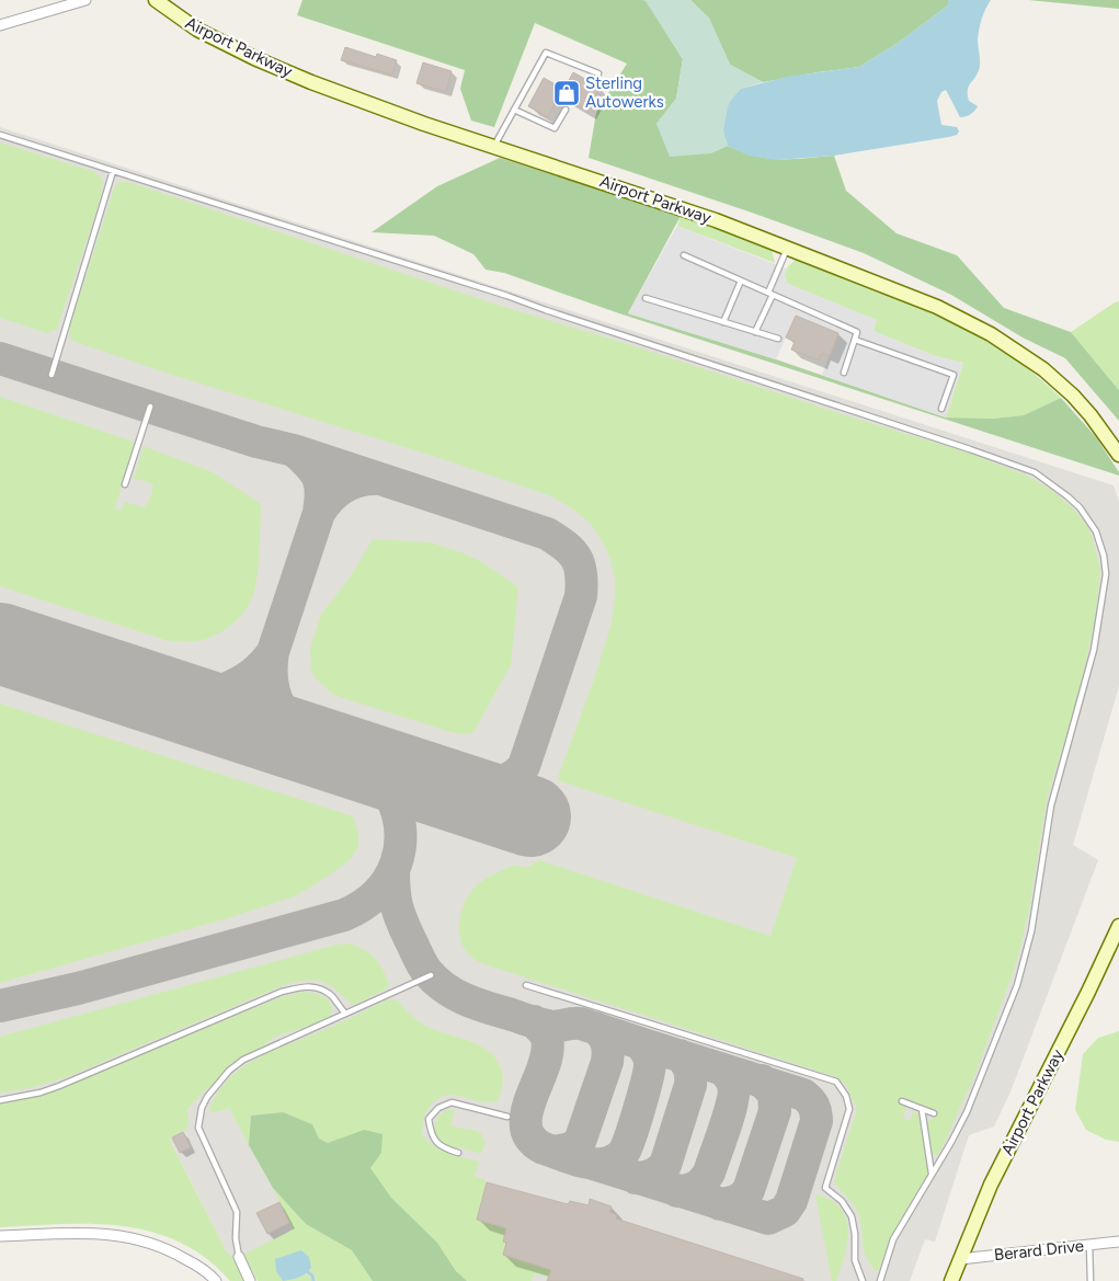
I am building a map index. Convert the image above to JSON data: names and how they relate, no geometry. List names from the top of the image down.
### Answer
{
  "streets": {
    "main road": ["Airport Parkway"],
    "street": ["Berard Drive"]
  },
  "crossings": [
    ["Airport Parkway", "Berard Drive"]
  ],
  "places": {
    "shop": ["Sterling Autowerks"]
  }
}
